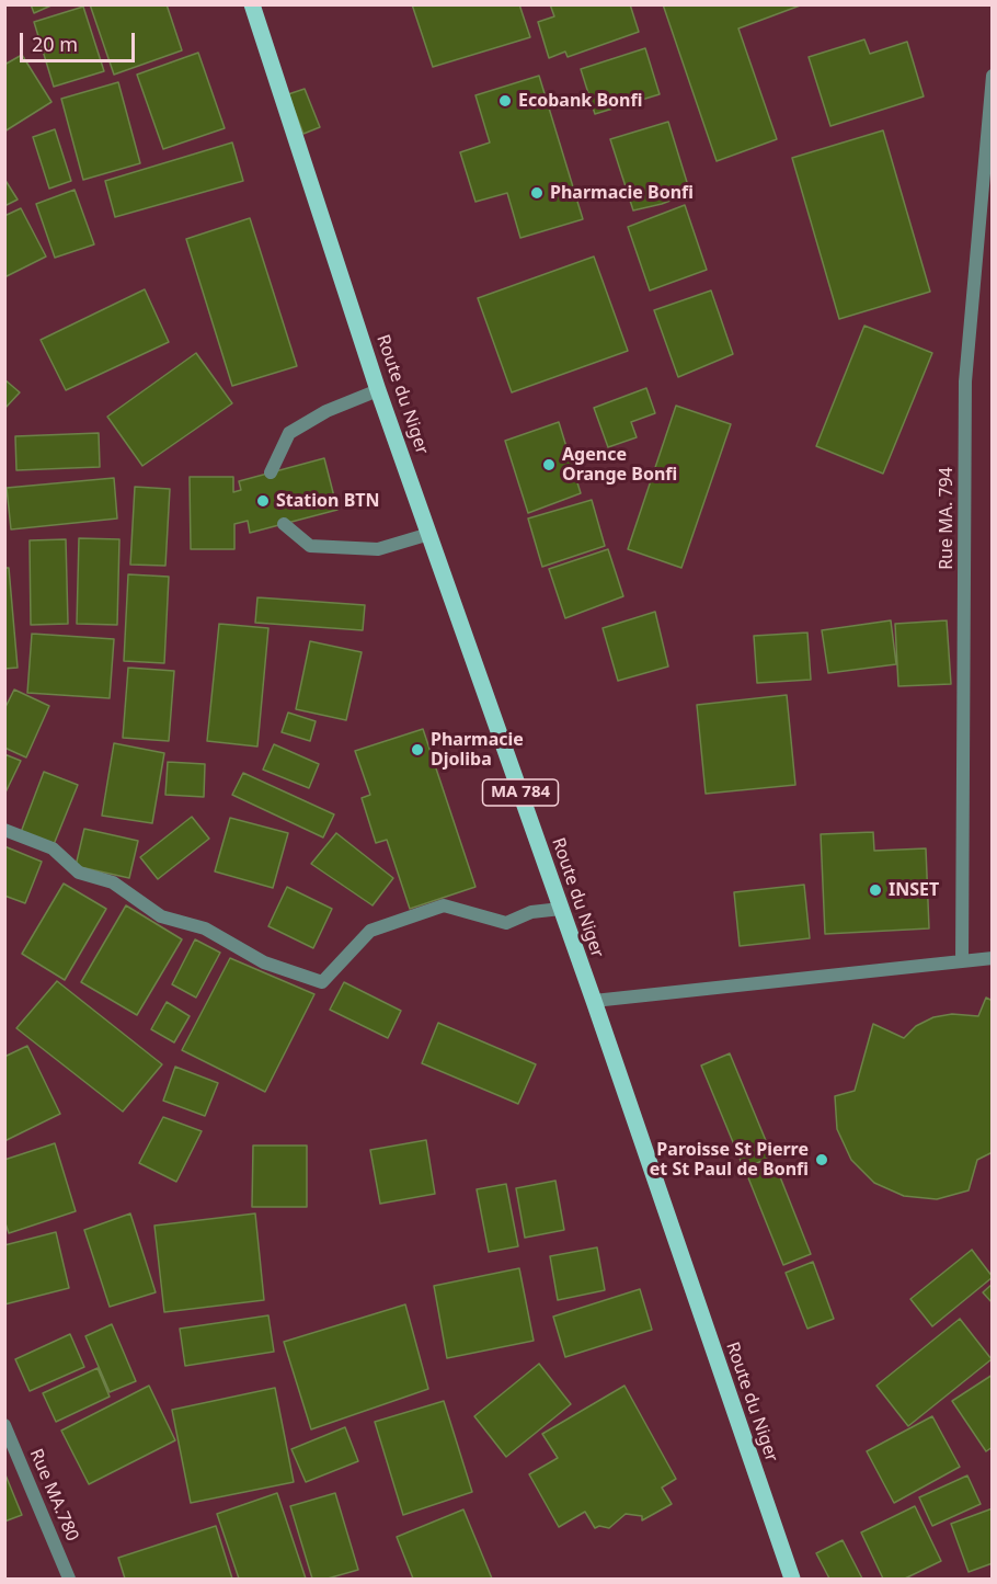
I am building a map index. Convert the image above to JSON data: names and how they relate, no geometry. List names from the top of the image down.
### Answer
{
  "streets": {
    "main road": ["Route du Niger", "MA 784"],
    "street": ["Rue MA. 794", "Rue MA.780"]
  },
  "places": [
    "Ecobank Bonfi",
    "Pharmacie Bonfi",
    "Agence Orange Bonfi",
    "Station BTN",
    "Pharmacie Djoliba",
    "INSET",
    "Paroisse St Pierre et St Paul de Bonfi"
  ],
  "scale_bar": "20 m"
}
